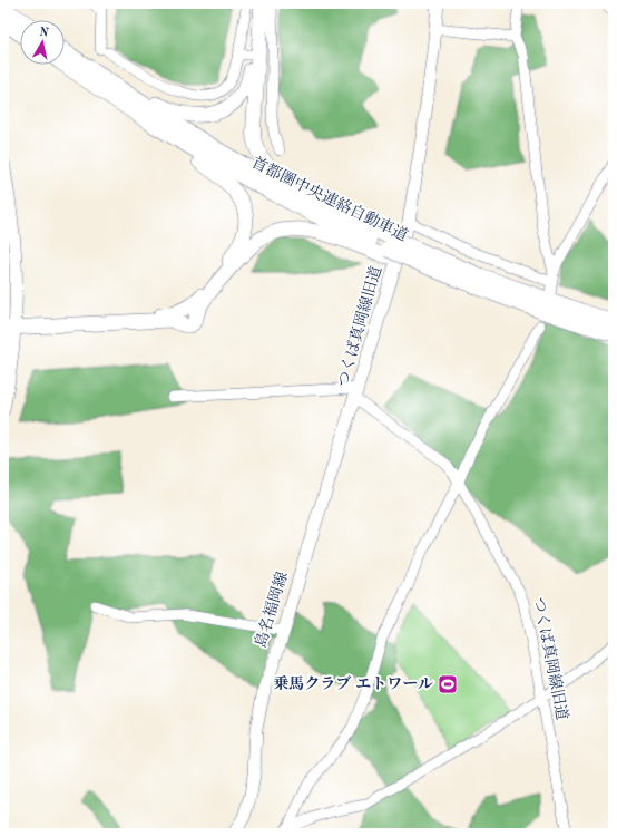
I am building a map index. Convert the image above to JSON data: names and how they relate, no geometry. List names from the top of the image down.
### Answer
{
  "streets": {
    "highway": ["首都圏中央連絡自動車道"],
    "main road": ["つくば真岡線旧道", "島名福岡線"]
  },
  "crossings": [
    ["つくば真岡線旧道", "島名福岡線"]
  ],
  "places": {
    "sports": ["乗馬クラブ エトワール"]
  },
  "north": "top"
}
